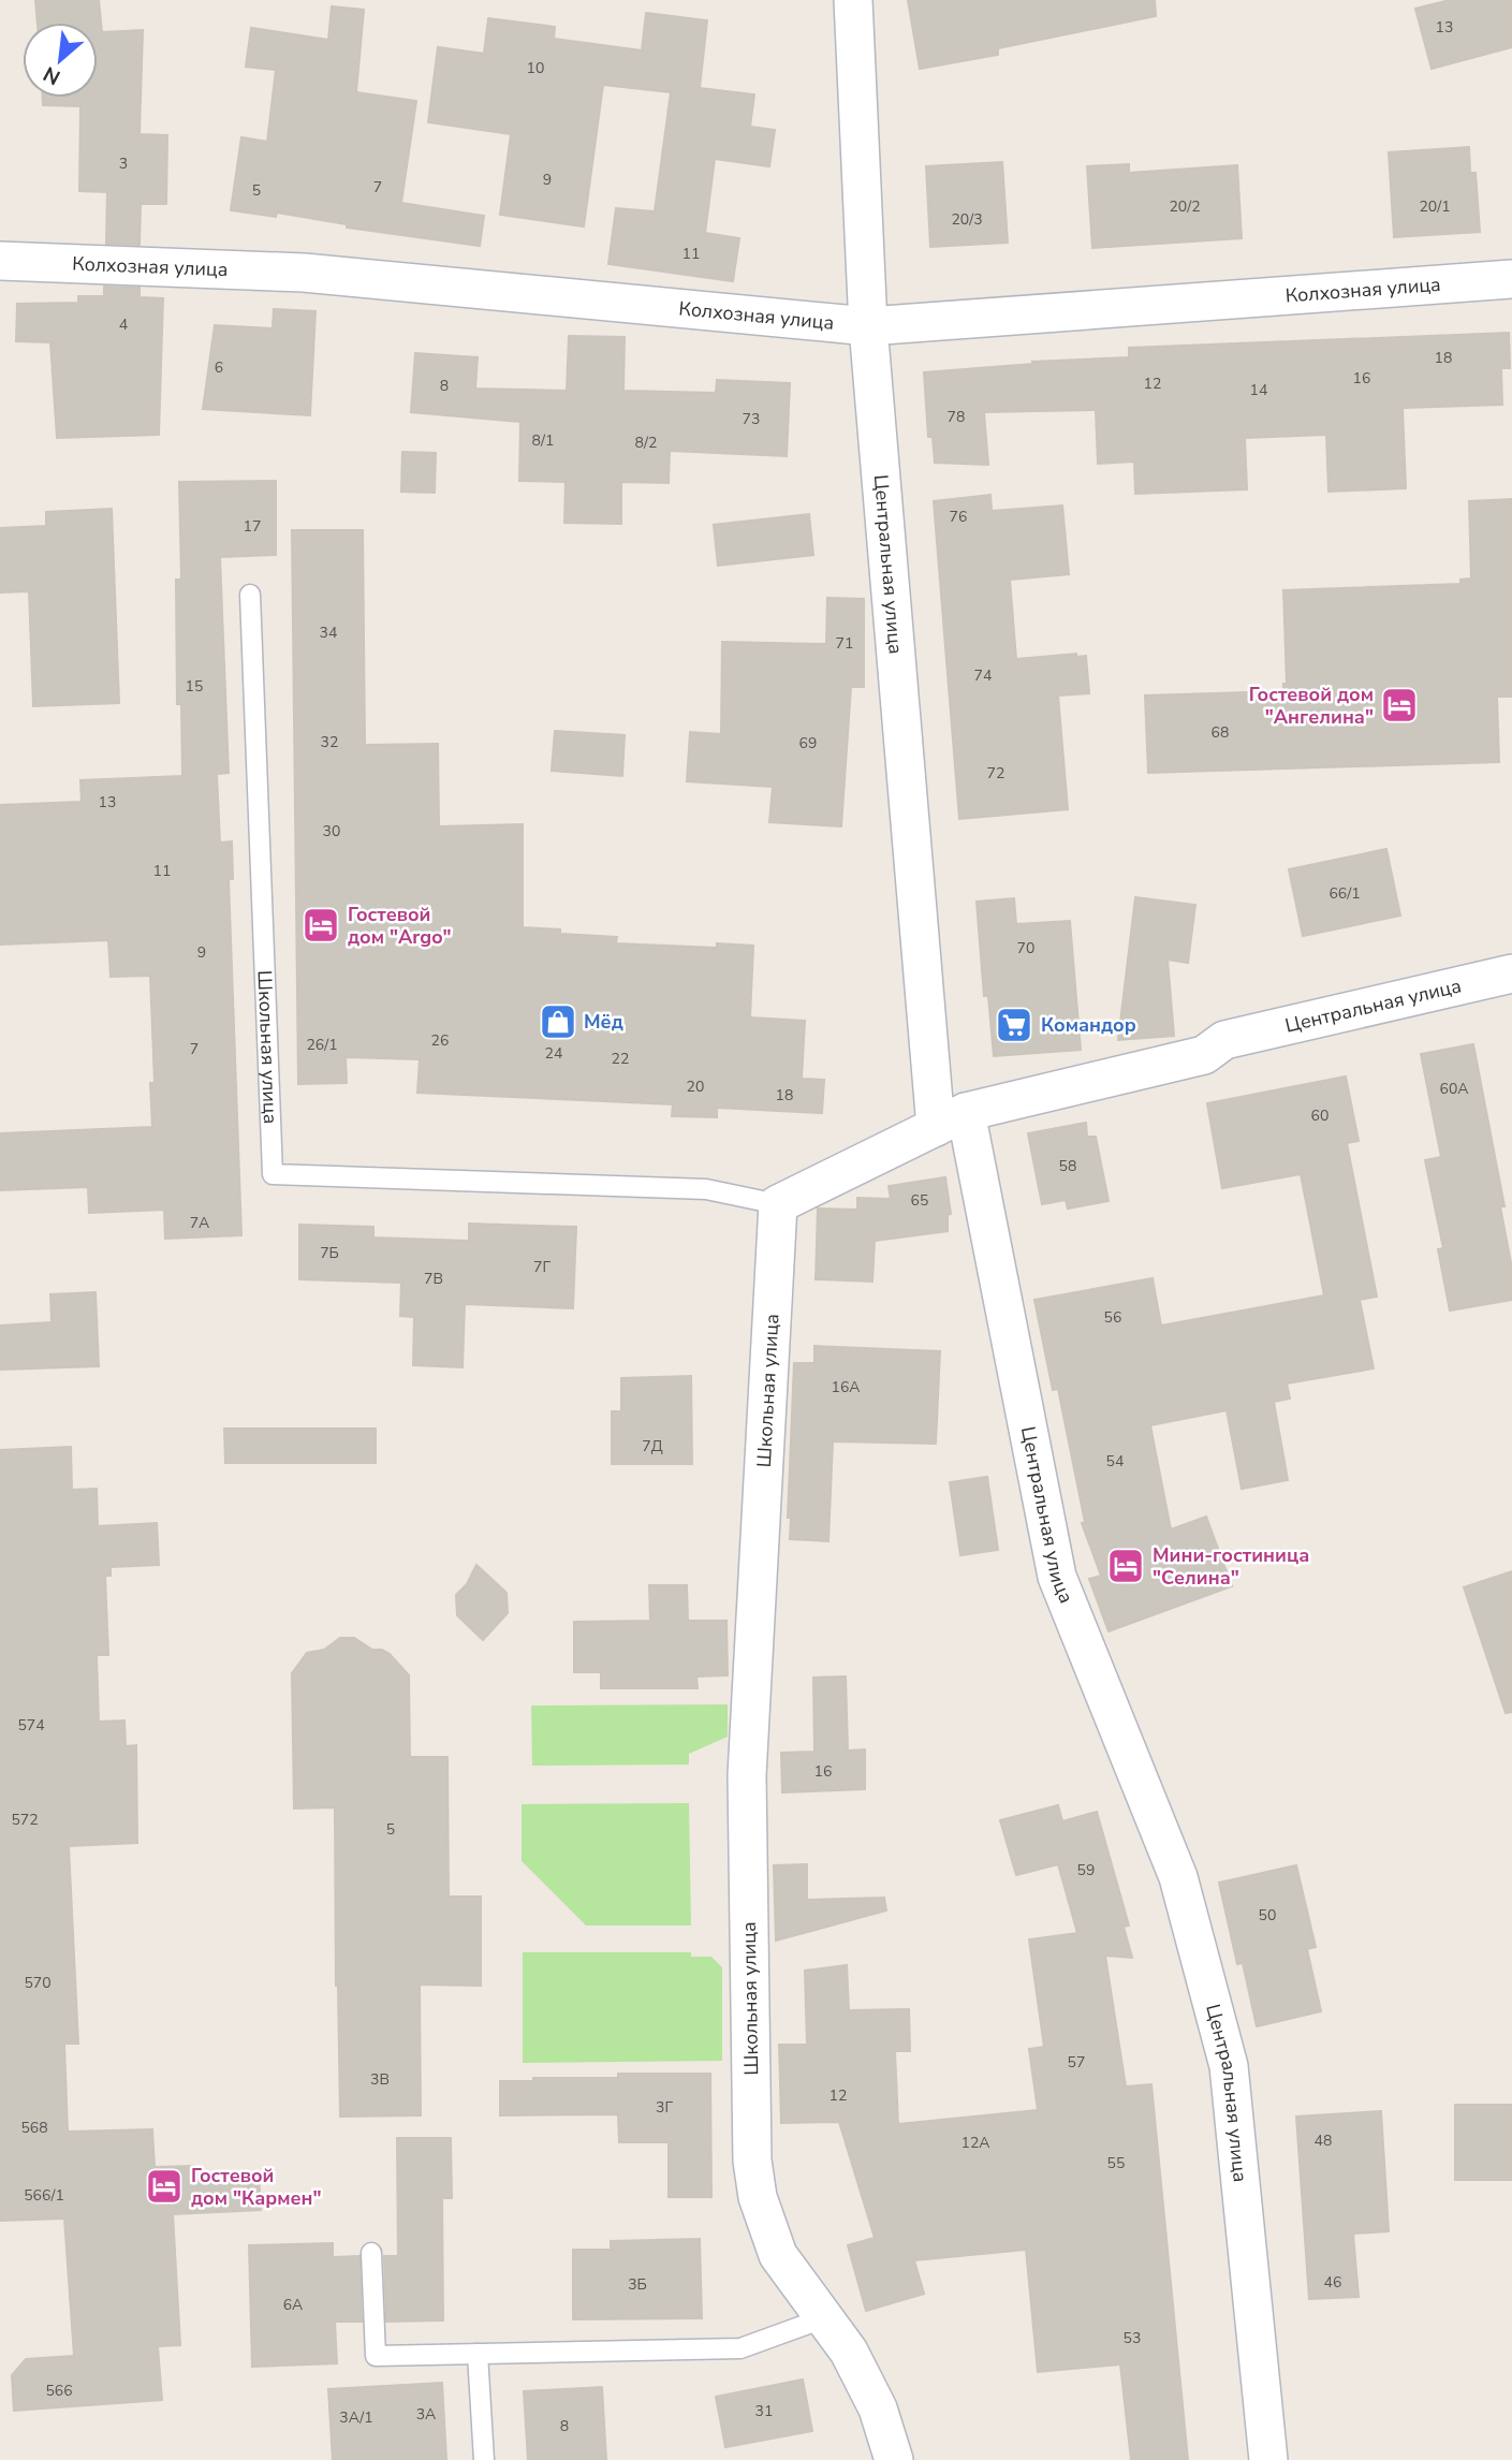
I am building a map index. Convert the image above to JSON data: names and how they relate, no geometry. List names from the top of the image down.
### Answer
{
  "streets": {
    "street": ["Колхозная улица", "Центральная улица", "Школьная улица"]
  },
  "crossings": [
    ["Колхозная улица", "Центральная улица"]
  ],
  "places": {
    "hotel": [
      "Гостевой дом \"Ангелина\"",
      "Гостевой дом \"Argo\"",
      "Мини-гостиница \"Селина\"",
      "Гостевой дом \"Кармен\""
    ],
    "shop": ["Мёд"],
    "supermarket": ["Командор"]
  },
  "house_numbers": [
    "13",
    "10",
    "3",
    "9",
    "7",
    "5",
    "20/2",
    "20/1",
    "20/3",
    "11",
    "4",
    "18",
    "6",
    "16",
    "12",
    "8",
    "14",
    "78",
    "73",
    "8/1",
    "8/2",
    "76",
    "17",
    "34",
    "71",
    "74",
    "15",
    "68",
    "32",
    "69",
    "72",
    "13",
    "30",
    "11",
    "66/1",
    "70",
    "9",
    "26",
    "26/1",
    "7",
    "24",
    "22",
    "20",
    "60А",
    "18",
    "60",
    "58",
    "65",
    "7А",
    "7Б",
    "7Г",
    "7В",
    "56",
    "16А",
    "7Д",
    "54",
    "574",
    "16",
    "572",
    "5",
    "59",
    "50",
    "570",
    "57",
    "3В",
    "12",
    "3Г",
    "568",
    "48",
    "12А",
    "55",
    "566/1",
    "46",
    "3Б",
    "6А",
    "53",
    "566",
    "31",
    "3А",
    "3А/1",
    "8"
  ],
  "north": "bottom left"
}
